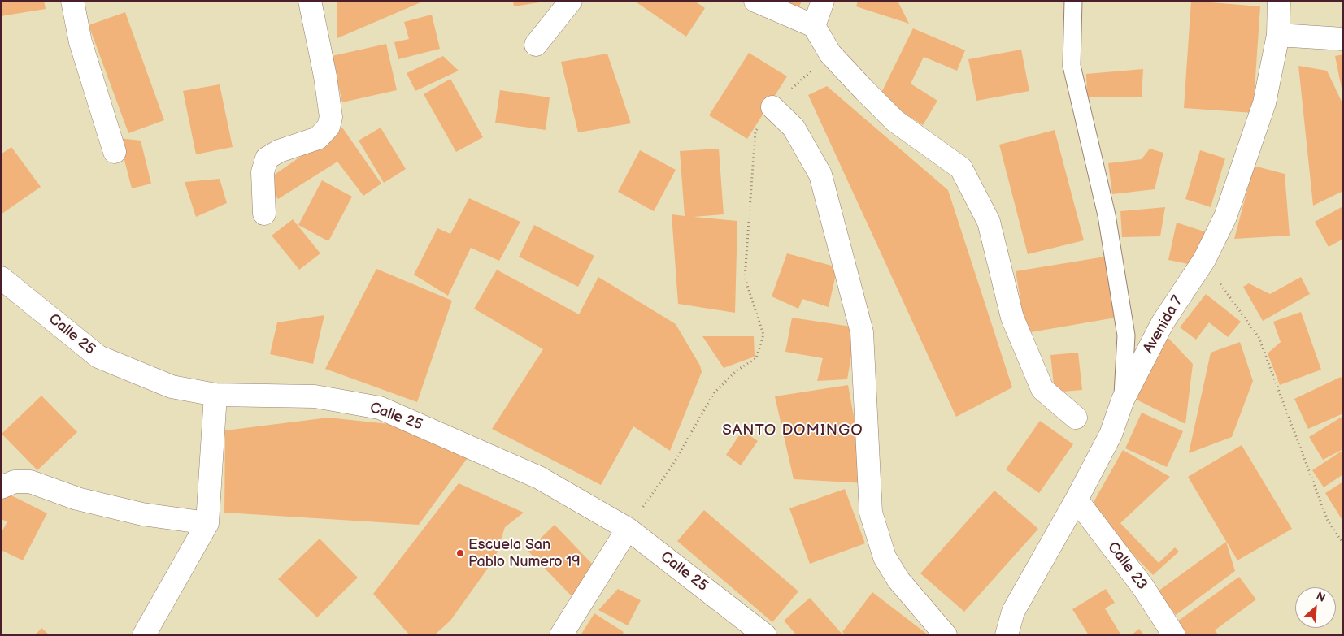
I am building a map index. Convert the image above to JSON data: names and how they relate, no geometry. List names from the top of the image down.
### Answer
{
  "streets": {
    "street": ["Avenida 7", "Calle 25", "Calle 23"]
  },
  "crossings": [
    ["Avenida 7", "Calle 23"]
  ],
  "districts": ["SANTO DOMINGO"],
  "places": ["Escuela San Pablo Numero 19"],
  "north": "top right"
}
